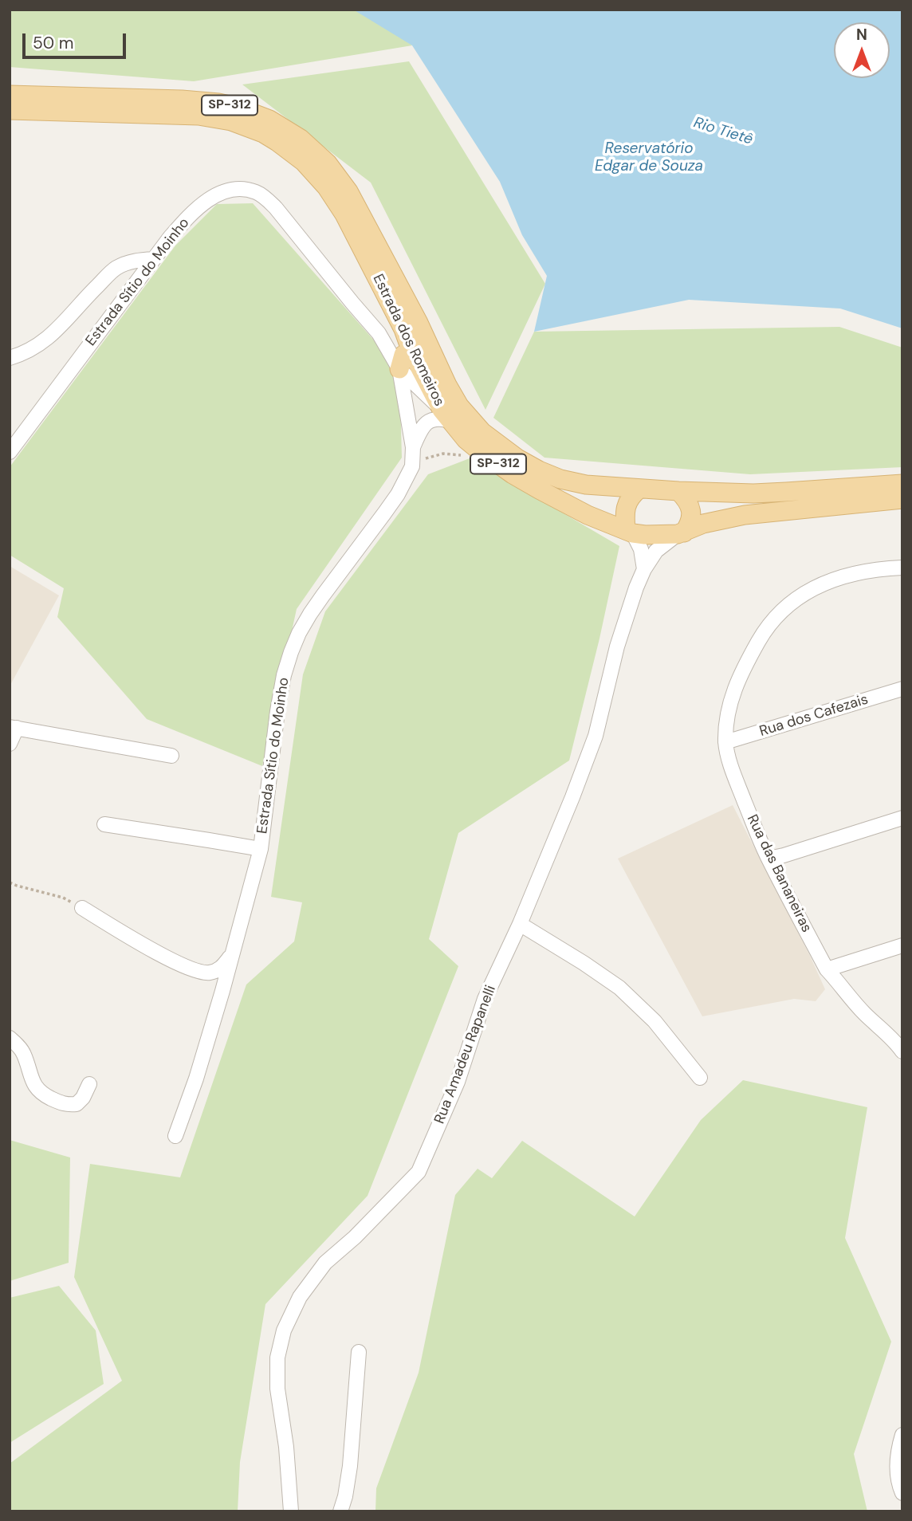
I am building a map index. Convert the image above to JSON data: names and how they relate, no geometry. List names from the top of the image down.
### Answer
{
  "streets": {
    "main road": ["SP-312", "Estrada dos Romeiros"],
    "street": [
      "Estrada Sítio do Moinho",
      "Rua dos Cafezais",
      "Rua das Bananeiras",
      "Rua Amadeu Rapanelli"
    ]
  },
  "crossings": [
    ["Estrada dos Romeiros", "Rua Amadeu Rapanelli"],
    ["Rua dos Cafezais", "Rua das Bananeiras"]
  ],
  "water": ["Rio Tietê", "Reservatório Edgar de Souza"],
  "scale_bar": "50 m",
  "north": "top"
}
